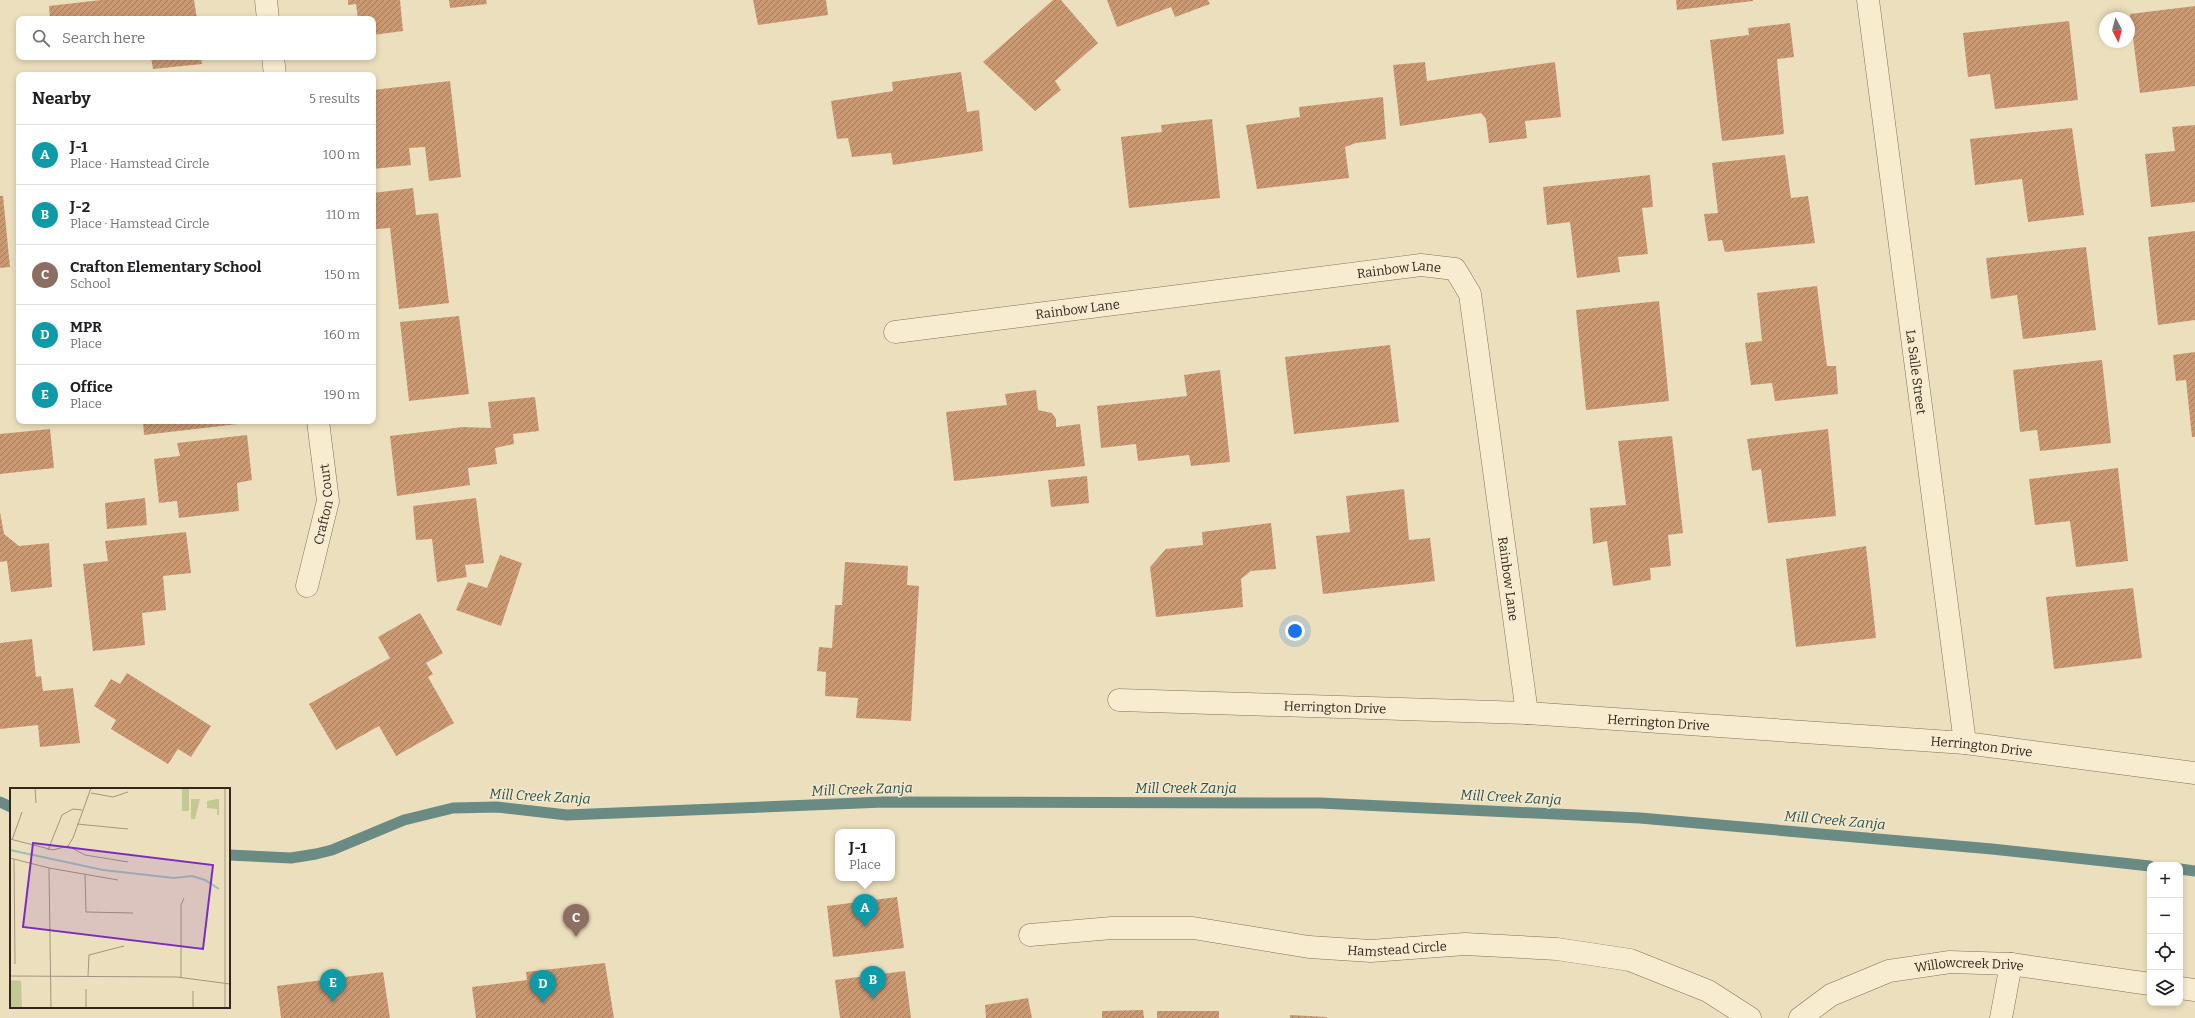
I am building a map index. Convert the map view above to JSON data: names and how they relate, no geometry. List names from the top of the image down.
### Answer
{
  "streets": {
    "street": [
      "Rainbow Lane",
      "La Salle Street",
      "Crafton Court",
      "Herrington Drive",
      "Hamstead Circle",
      "Willowcreek Drive"
    ]
  },
  "crossings": [
    ["Rainbow Lane", "Herrington Drive"],
    ["La Salle Street", "Herrington Drive"]
  ],
  "water": ["Mill Creek Zanja"],
  "north": "bottom",
  "page": {
    "search": "Search here",
    "heading": ["Nearby", "5 results"],
    "list": [
      {
        "mark": "A",
        "name": "J-1",
        "note": "Place · Hamstead Circle",
        "value": "100 m"
      },
      {
        "mark": "B",
        "name": "J-2",
        "note": "Place · Hamstead Circle",
        "value": "110 m"
      },
      {
        "mark": "C",
        "name": "Crafton Elementary School",
        "note": "School",
        "value": "150 m"
      },
      {
        "mark": "D",
        "name": "MPR",
        "note": "Place",
        "value": "160 m"
      },
      {
        "mark": "E",
        "name": "Office",
        "note": "Place",
        "value": "190 m"
      }
    ],
    "popup": ["J-1", "Place"],
    "map_buttons": ["+", "−"],
    "pins": [
      "A",
      "C",
      "B",
      "E",
      "D"
    ]
  }
}
